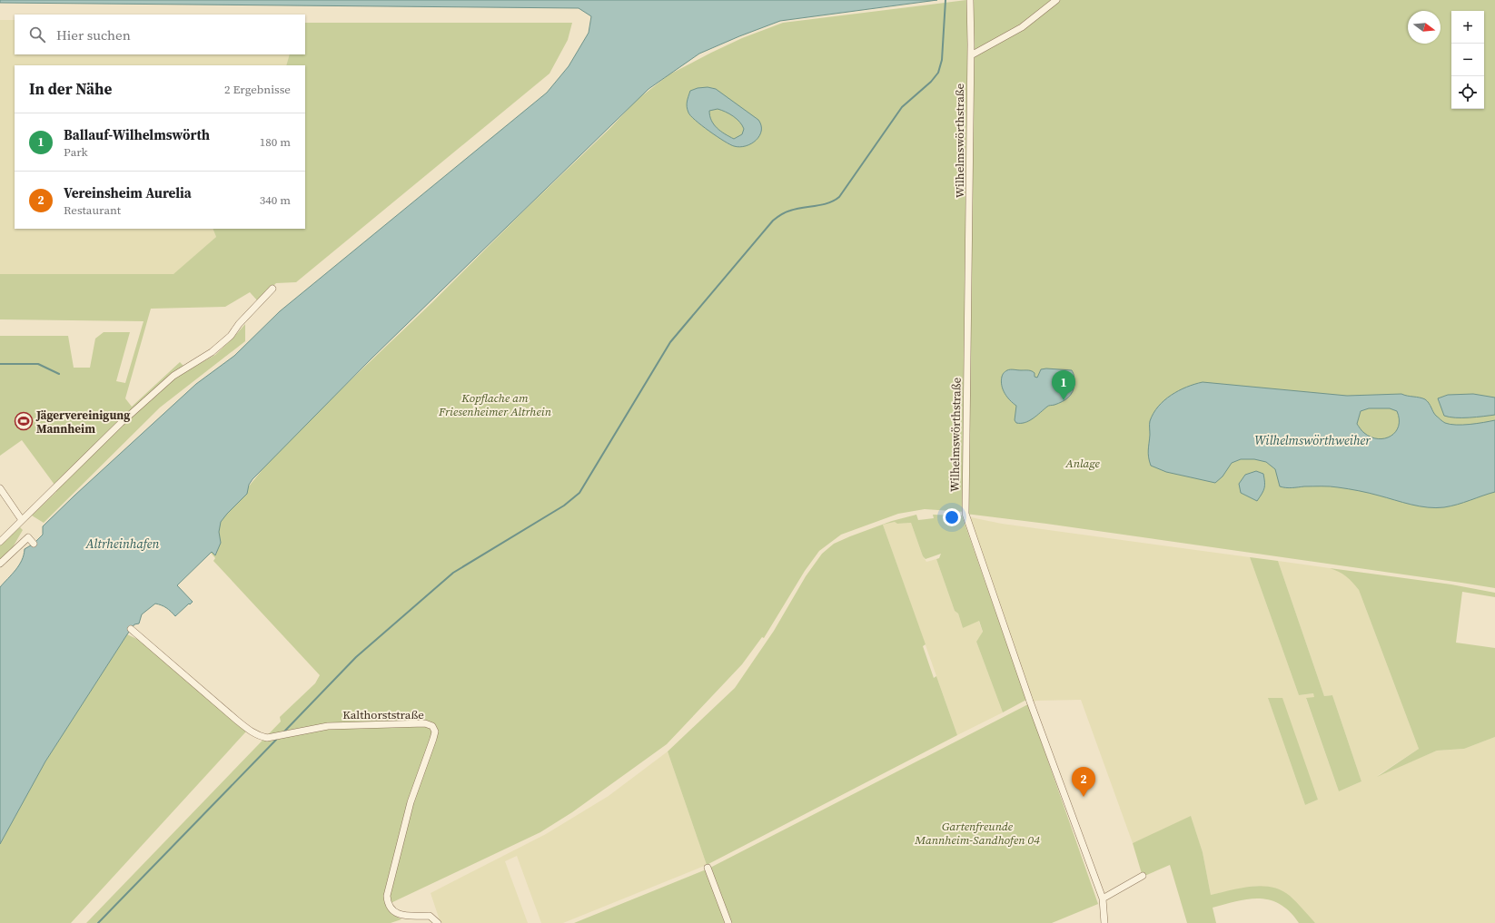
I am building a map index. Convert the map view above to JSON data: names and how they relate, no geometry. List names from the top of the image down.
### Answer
{
  "streets": {
    "street": ["Wilhelmswörthstraße", "Kalthorststraße"]
  },
  "water": ["Wilhelmswörthweiher", "Altrheinhafen"],
  "parks": ["Kopflache am Friesenheimer Altrhein", "Anlage", "Gartenfreunde Mannheim-Sandhofen 04"],
  "places": {
    "sports": ["Jägervereinigung Mannheim"]
  },
  "north": "right",
  "page": {
    "map_buttons": ["+", "−"],
    "search": "Hier suchen",
    "heading": ["In der Nähe", "2 Ergebnisse"],
    "list": [
      {
        "mark": "1",
        "name": "Ballauf-Wilhelmswörth",
        "note": "Park",
        "value": "180 m"
      },
      {
        "mark": "2",
        "name": "Vereinsheim Aurelia",
        "note": "Restaurant",
        "value": "340 m"
      }
    ],
    "pins": ["1", "2"]
  }
}
